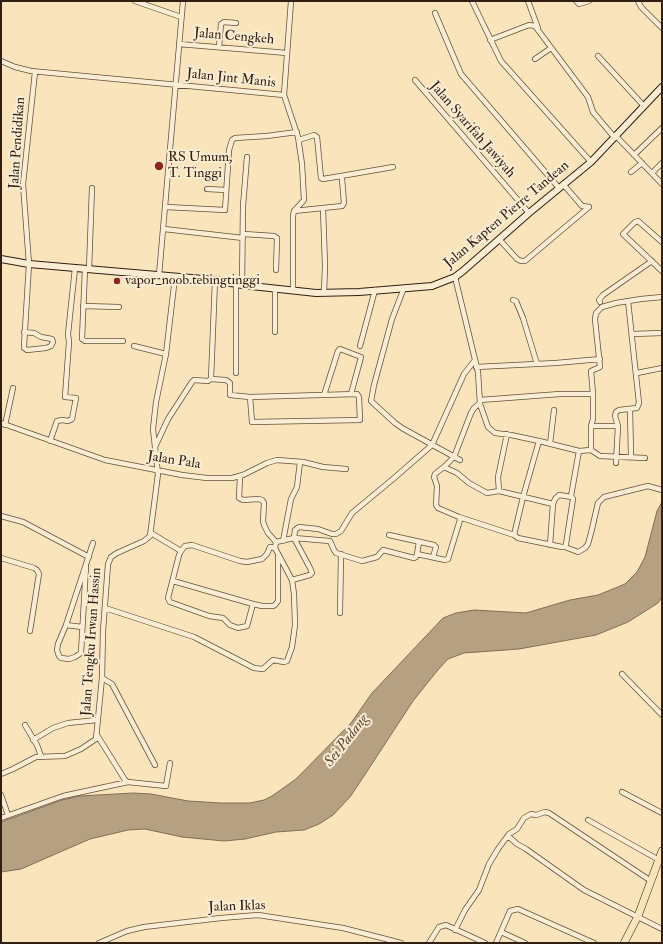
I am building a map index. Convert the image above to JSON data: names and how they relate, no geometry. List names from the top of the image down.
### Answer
{
  "streets": {
    "main road": ["Jalan Kapten Pierre Tandean"],
    "street": [
      "Jalan Cengkeh",
      "Jalan Jint Manis",
      "Jalan Syarifah Jawiyah",
      "Jalan Pendidikan",
      "Jalan Pala",
      "Jalan Tengku Irwan Hassin",
      "Jalan Iklas"
    ]
  },
  "crossings": [
    ["Jalan Jint Manis", "Jalan Pendidikan"],
    ["Jalan Syarifah Jawiyah", "Jalan Kapten Pierre Tandean"],
    ["Jalan Pendidikan", "Jalan Kapten Pierre Tandean"]
  ],
  "water": ["Sei Padang"],
  "places": ["RS Umum, T. Tinggi", "vapor_noob.tebingtinggi"]
}
